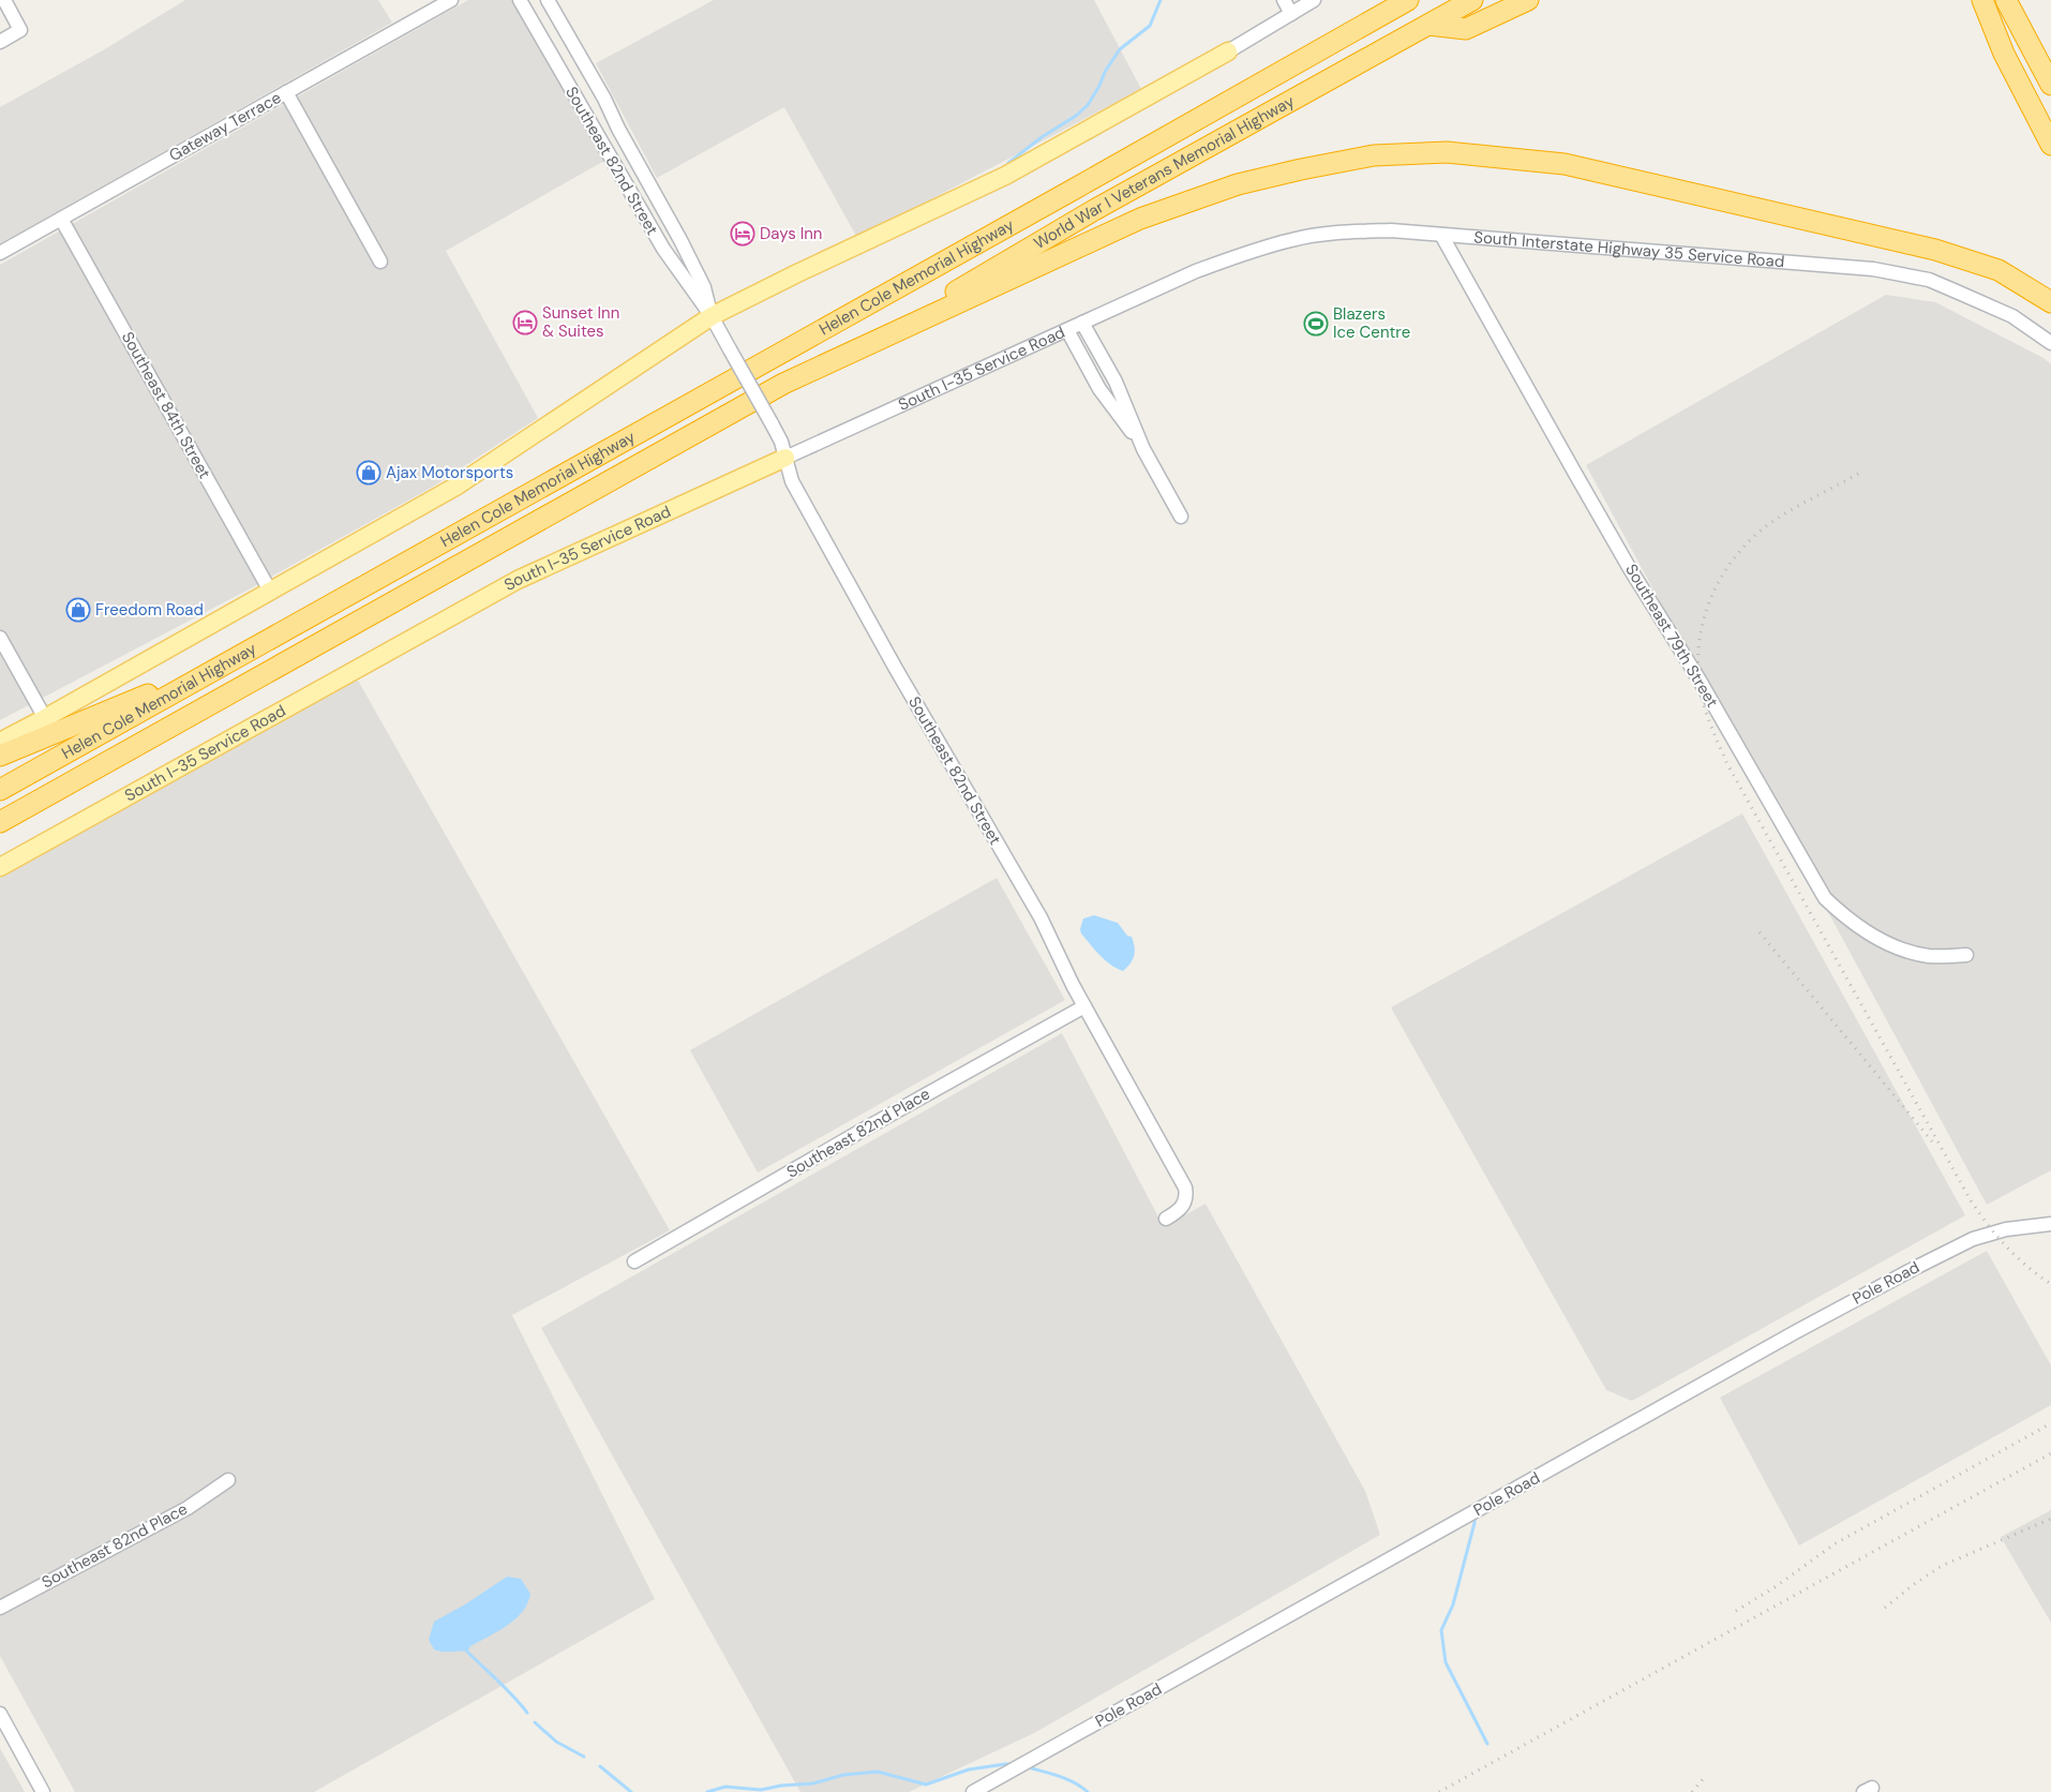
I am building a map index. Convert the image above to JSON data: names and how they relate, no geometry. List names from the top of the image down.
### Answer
{
  "streets": {
    "highway": ["World War I Veterans Memorial Highway", "Helen Cole Memorial Highway"],
    "main road": ["South I-35 Service Road"],
    "street": [
      "Gateway Terrace",
      "Southeast 82nd Street",
      "South Interstate Highway 35 Service Road",
      "Southeast 84th Street",
      "Southeast 79th Street",
      "Southeast 82nd Place",
      "Pole Road"
    ]
  },
  "crossings": [
    ["Gateway Terrace", "Southeast 84th Street"],
    ["Southeast 82nd Street", "South I-35 Service Road"],
    ["Southeast 82nd Street", "Southeast 82nd Place"],
    ["World War I Veterans Memorial Highway", "Helen Cole Memorial Highway"],
    ["South Interstate Highway 35 Service Road", "South I-35 Service Road"],
    ["South Interstate Highway 35 Service Road", "Southeast 79th Street"]
  ],
  "places": {
    "hotel": ["Days Inn", "Sunset Inn & Suites"],
    "sports": ["Blazers Ice Centre"],
    "shop": ["Ajax Motorsports", "Freedom Road"]
  }
}
